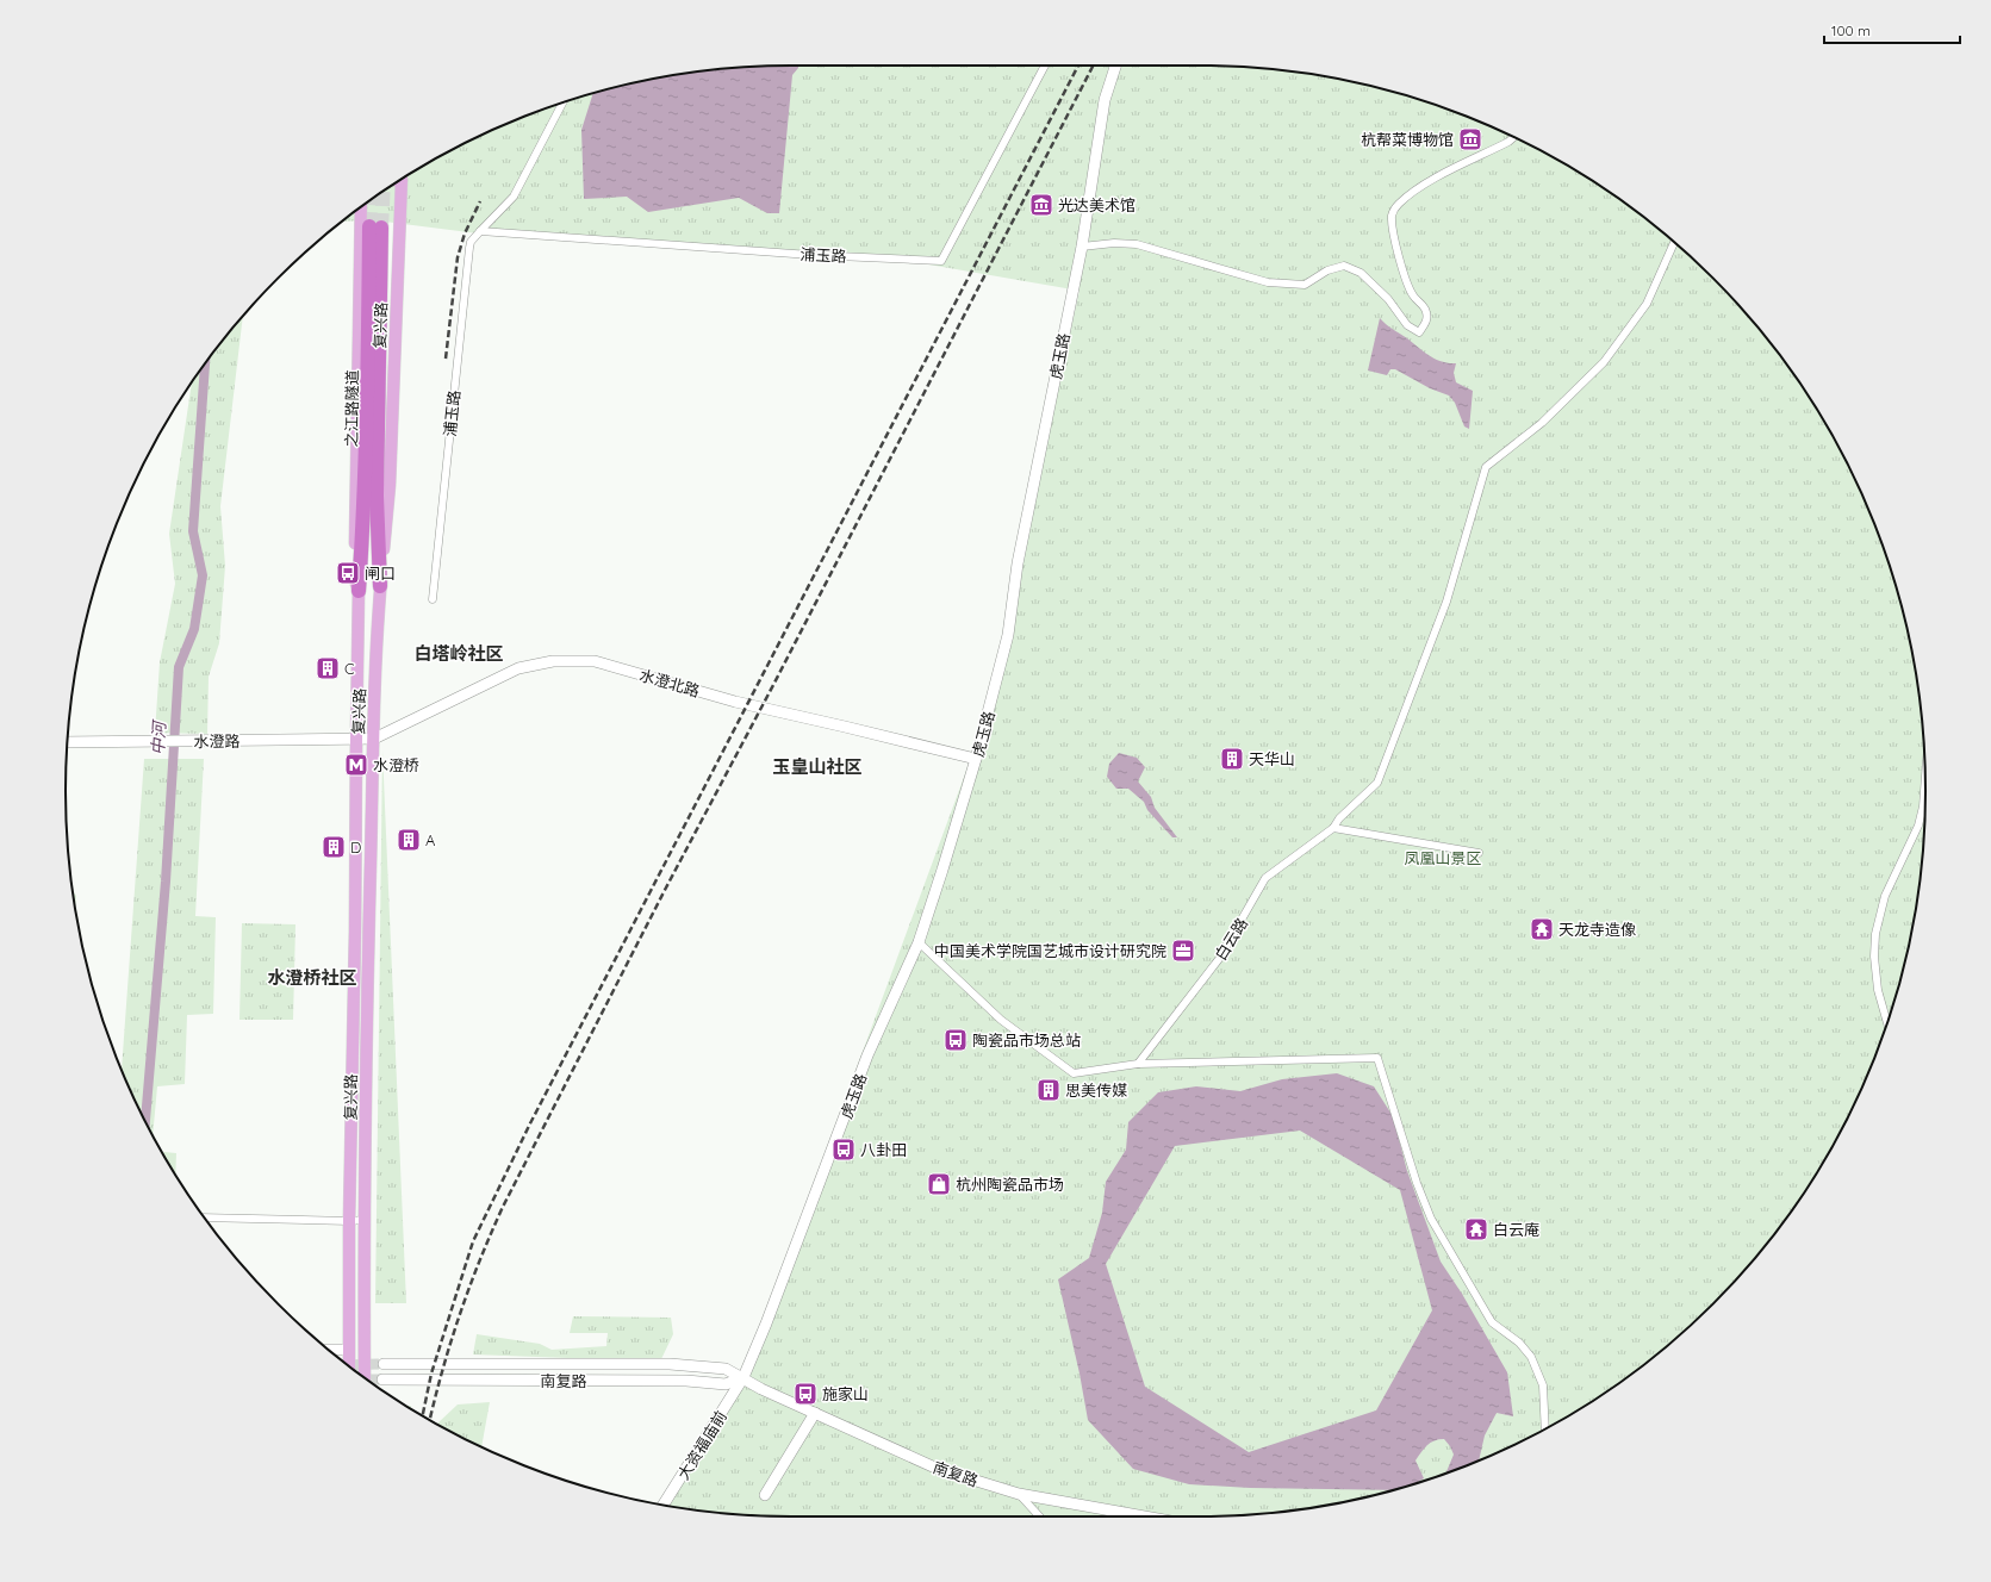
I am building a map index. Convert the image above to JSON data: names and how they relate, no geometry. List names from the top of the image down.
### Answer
{
  "streets": {
    "highway": ["之江路隧道"],
    "main road": ["复兴路"],
    "street": [
      "浦玉路",
      "虎玉路",
      "水澄北路",
      "水澄路",
      "白云路",
      "南复路",
      "大资福庙前"
    ]
  },
  "crossings": [
    ["复兴路", "之江路隧道"],
    ["复兴路", "水澄北路"],
    ["复兴路", "水澄路"],
    ["虎玉路", "水澄北路"],
    ["虎玉路", "南复路"],
    ["虎玉路", "大资福庙前"],
    ["水澄北路", "水澄路"],
    ["南复路", "大资福庙前"]
  ],
  "districts": ["白塔岭社区", "玉皇山社区", "水澄桥社区"],
  "water": ["中河"],
  "parks": ["凤凰山景区"],
  "places": {
    "museum": ["杭帮菜博物馆", "光达美术馆"],
    "bus stop": [
      "闸口",
      "陶瓷品市场总站",
      "八卦田",
      "施家山"
    ],
    "building": [
      "C",
      "天华山",
      "A",
      "D",
      "思美传媒"
    ],
    "metro station": ["水澄桥"],
    "temple": ["天龙寺造像", "白云庵"],
    "office": ["中国美术学院国艺城市设计研究院"],
    "shop": ["杭州陶瓷品市场"]
  },
  "scale_bar": "100 m"
}
